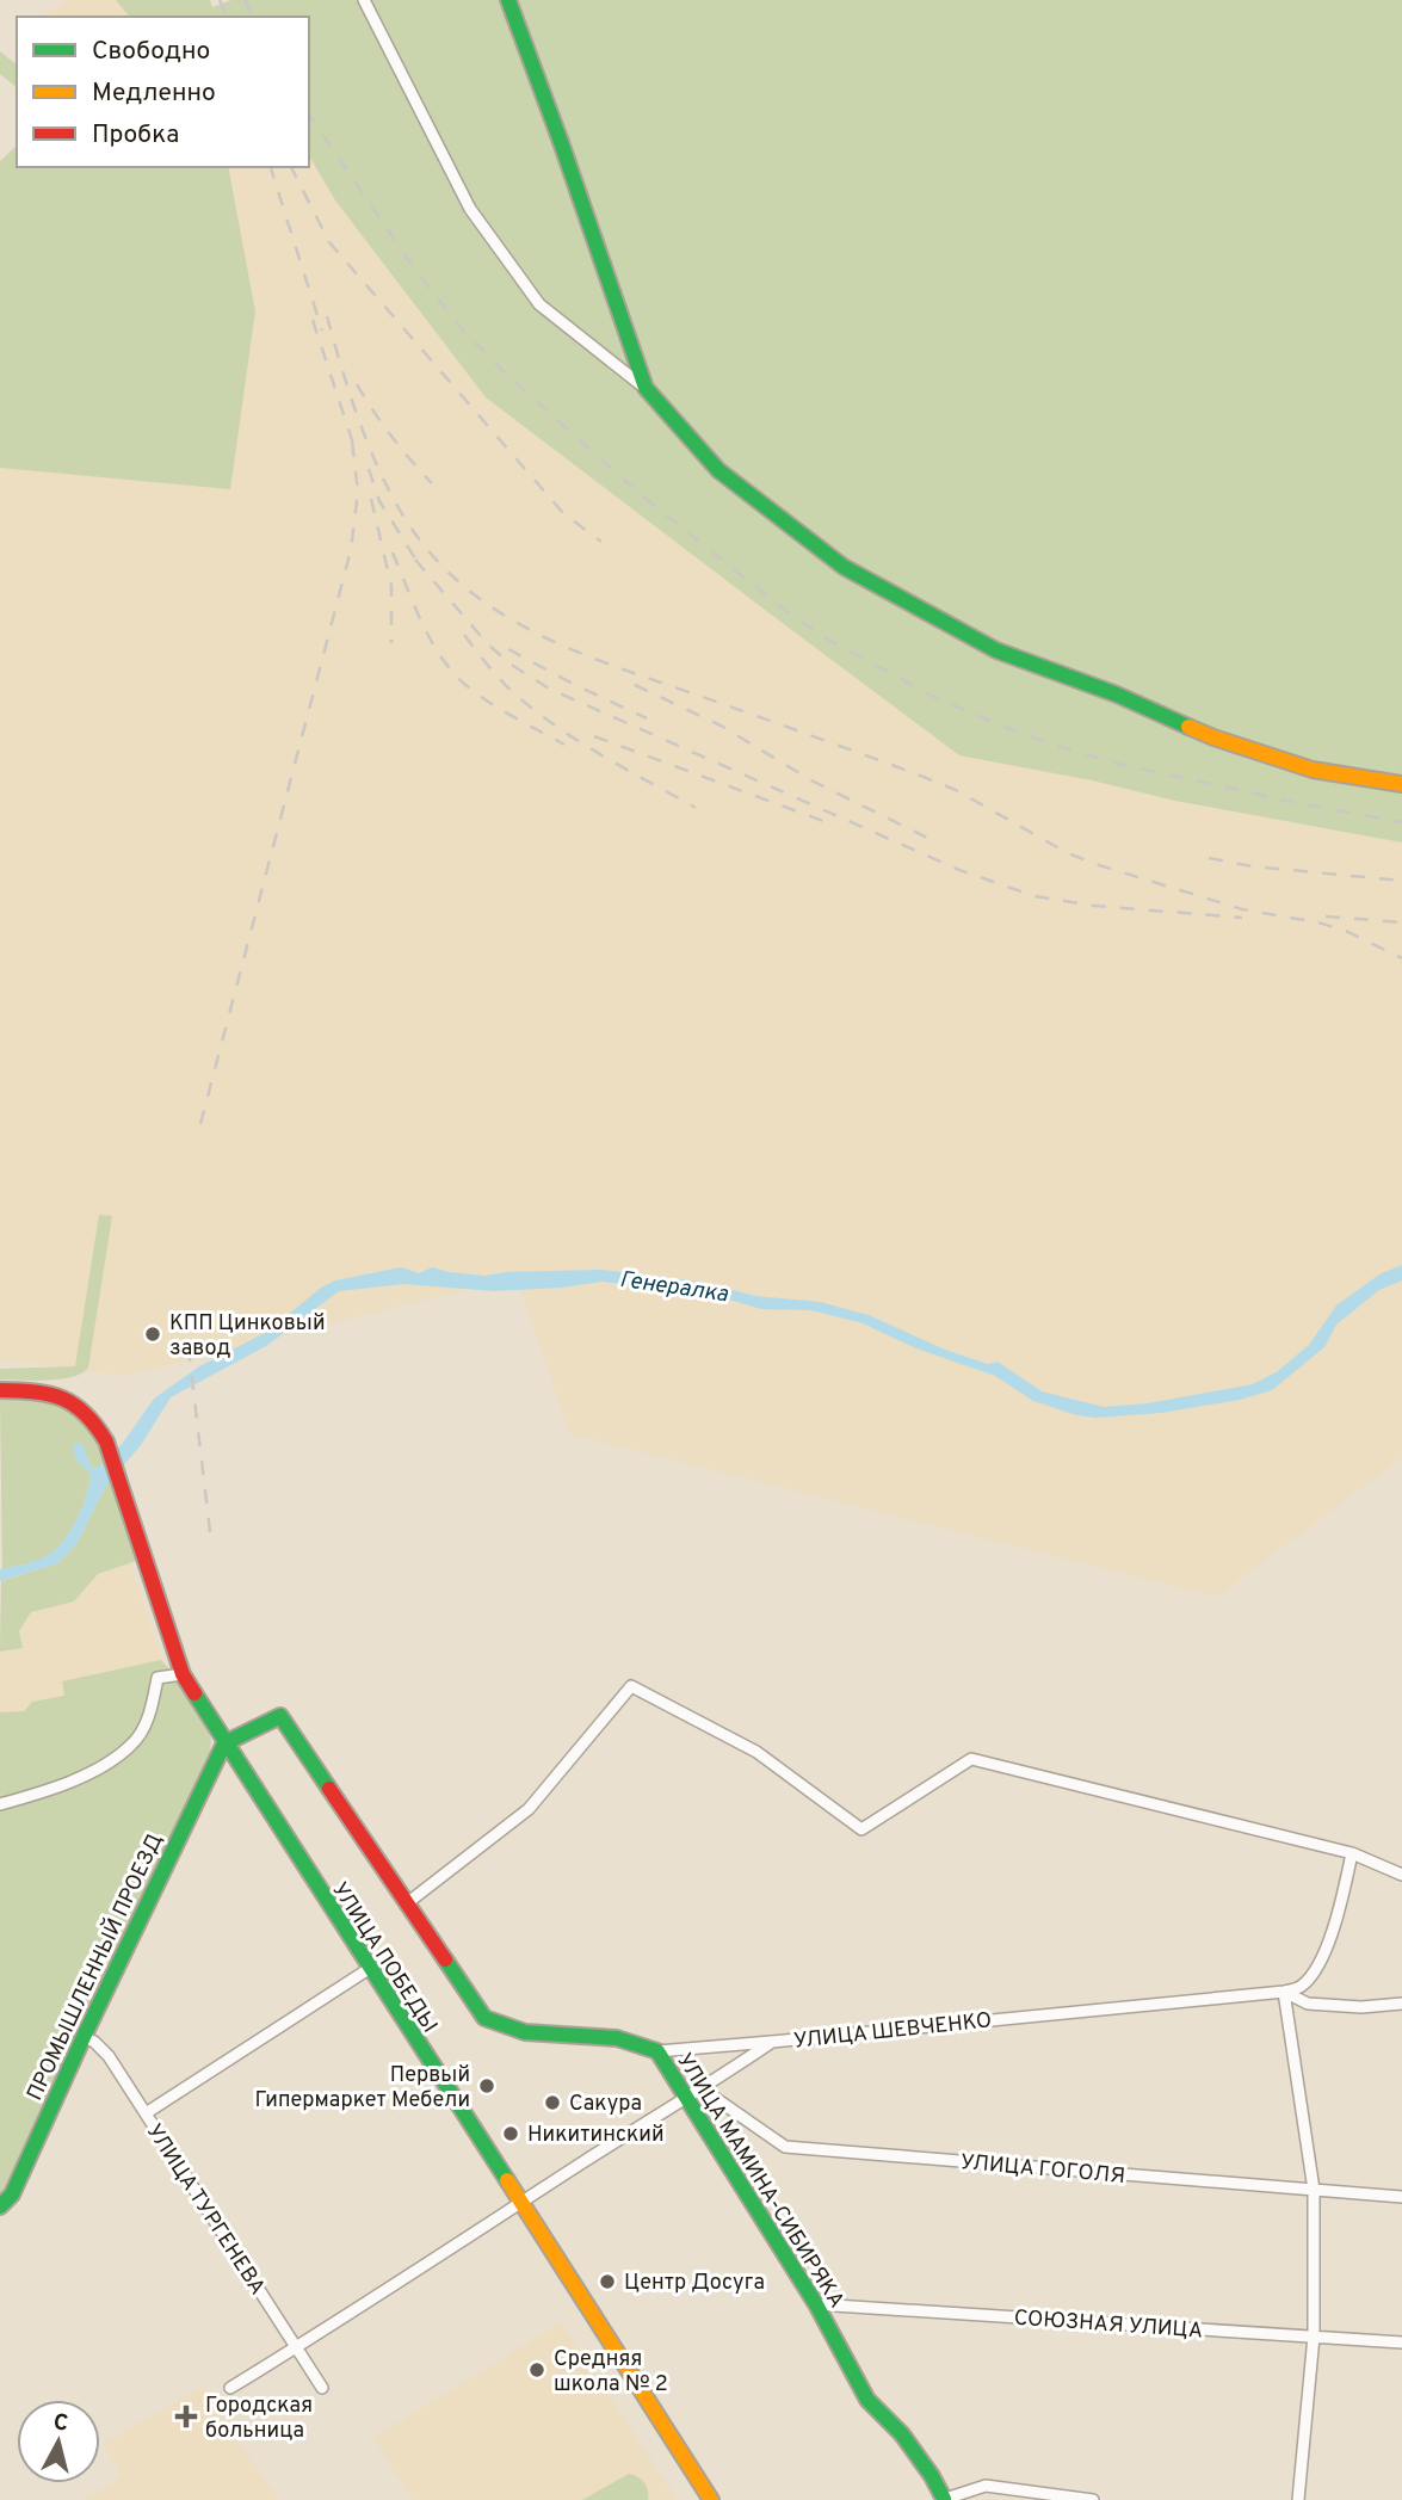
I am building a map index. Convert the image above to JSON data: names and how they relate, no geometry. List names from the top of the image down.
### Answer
{
  "streets": {
    "street": [
      "УЛИЦА ПОБЕДЫ",
      "ПРОМЫШЛЕННЫЙ ПРОЕЗД",
      "УЛИЦА ШЕВЧЕНКО",
      "УЛИЦА ГОГОЛЯ",
      "УЛИЦА МАМИНА-СИБИРЯКА",
      "УЛИЦА ТУРГЕНЕВА",
      "СОЮЗНАЯ УЛИЦА"
    ]
  },
  "crossings": [
    ["УЛИЦА ПОБЕДЫ", "ПРОМЫШЛЕННЫЙ ПРОЕЗД"],
    ["УЛИЦА ПОБЕДЫ", "УЛИЦА ШЕВЧЕНКО"],
    ["УЛИЦА ПОБЕДЫ", "УЛИЦА МАМИНА-СИБИРЯКА"],
    ["ПРОМЫШЛЕННЫЙ ПРОЕЗД", "УЛИЦА МАМИНА-СИБИРЯКА"],
    ["ПРОМЫШЛЕННЫЙ ПРОЕЗД", "УЛИЦА ТУРГЕНЕВА"],
    ["УЛИЦА ШЕВЧЕНКО", "УЛИЦА ГОГОЛЯ"],
    ["УЛИЦА ШЕВЧЕНКО", "УЛИЦА МАМИНА-СИБИРЯКА"],
    ["УЛИЦА ШЕВЧЕНКО", "УЛИЦА ТУРГЕНЕВА"],
    ["УЛИЦА МАМИНА-СИБИРЯКА", "СОЮЗНАЯ УЛИЦА"]
  ],
  "water": ["Генералка"],
  "places": {
    "other": [
      "КПП Цинковый завод",
      "Первый Гипермаркет Мебели",
      "Сакура",
      "Никитинский",
      "Центр Досуга",
      "Средняя школа № 2"
    ],
    "health": ["Городская больница"]
  },
  "legend": ["Свободно", "Медленно", "Пробка"],
  "north": "top"
}
